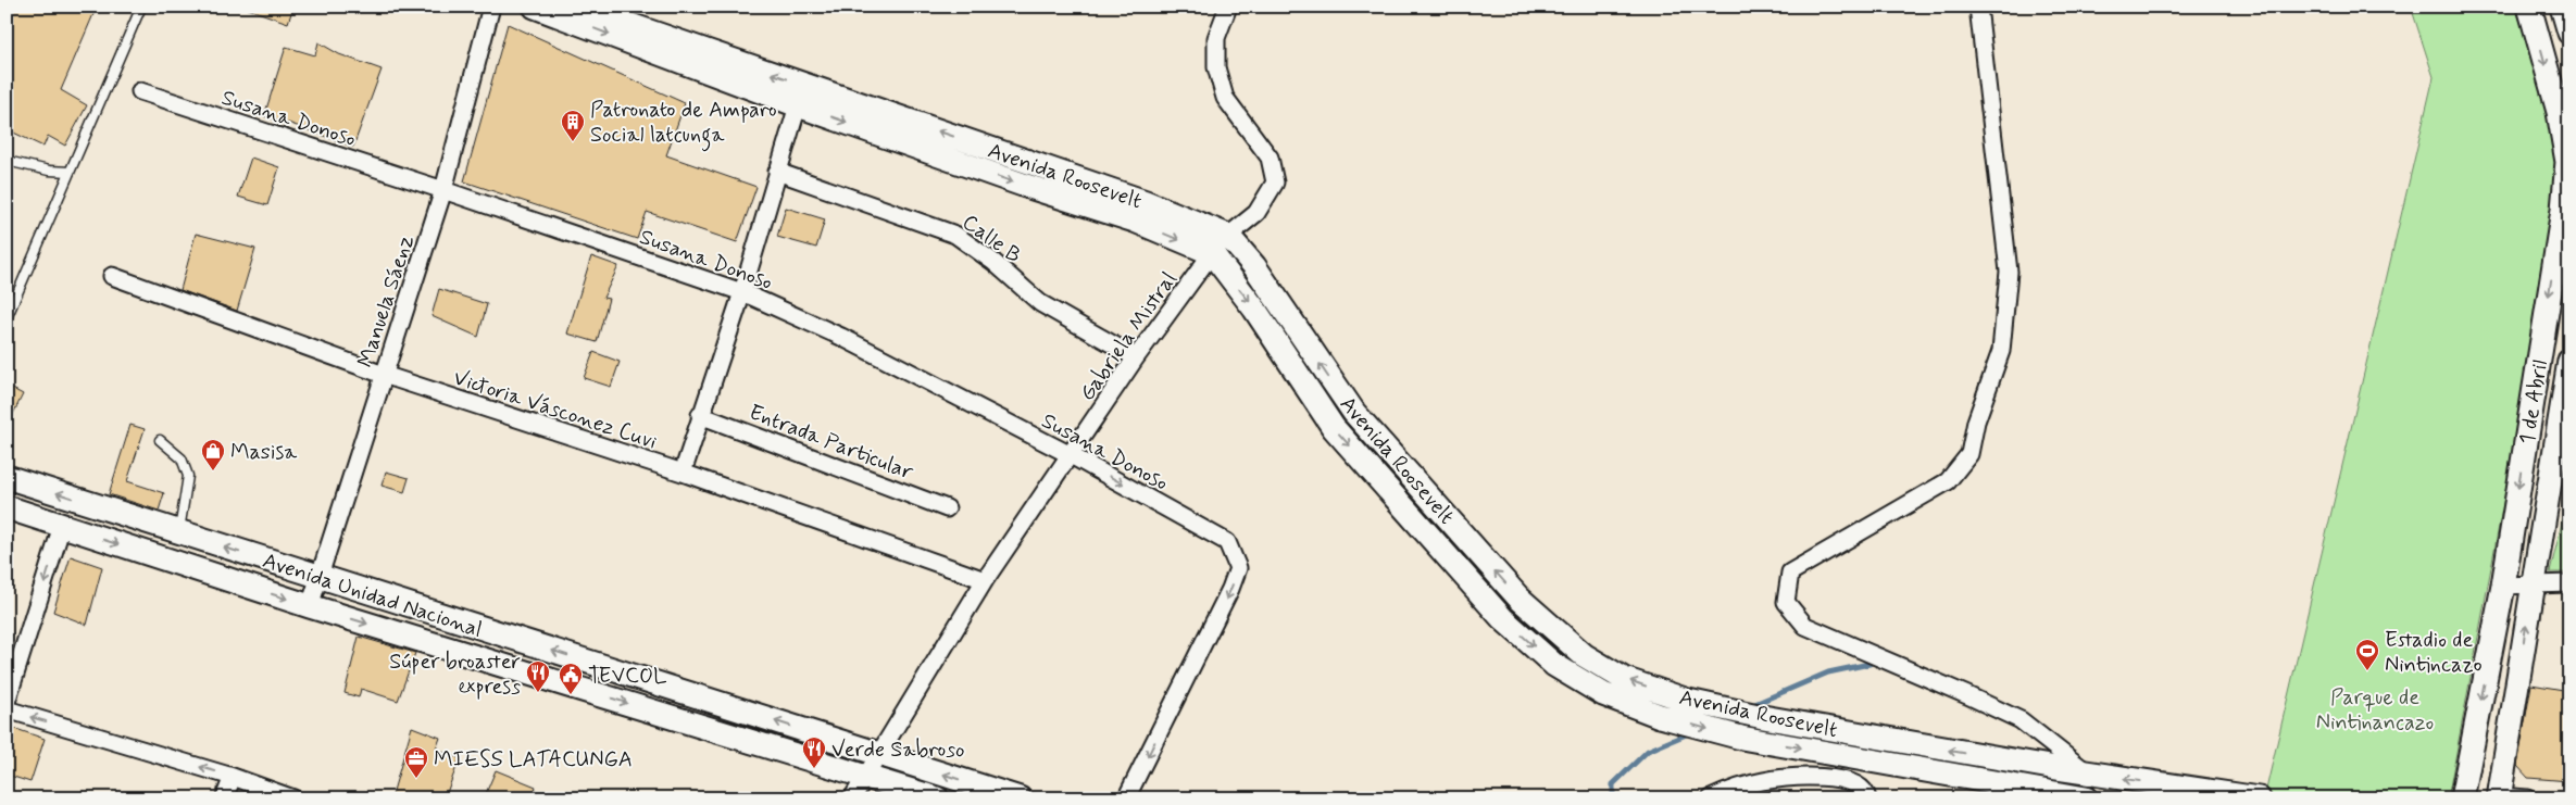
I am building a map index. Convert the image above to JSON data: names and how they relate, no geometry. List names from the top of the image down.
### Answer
{
  "streets": {
    "street": [
      "Susana Donoso",
      "Avenida Roosevelt",
      "Calle B",
      "Manuela Sáenz",
      "Gabriela Mistral",
      "1 de Abril",
      "Victoria Vásconez Cuvi",
      "Entrada Particular",
      "Avenida Unidad Nacional"
    ]
  },
  "crossings": [
    ["Susana Donoso", "Manuela Sáenz"],
    ["Susana Donoso", "Gabriela Mistral"],
    ["Avenida Roosevelt", "Gabriela Mistral"],
    ["Calle B", "Gabriela Mistral"],
    ["Manuela Sáenz", "Victoria Vásconez Cuvi"],
    ["Manuela Sáenz", "Avenida Unidad Nacional"],
    ["Gabriela Mistral", "Victoria Vásconez Cuvi"],
    ["Gabriela Mistral", "Avenida Unidad Nacional"]
  ],
  "parks": ["Parque de Nintinancazo"],
  "places": {
    "building": ["Patronato de Amparo Social latcunga"],
    "shop": ["Masisa"],
    "sports": ["Estadio de Nintincazo"],
    "restaurant": ["Súper broaster express", "Verde Sabroso"],
    "public building": ["TEVCOL"],
    "office": ["MIESS LATACUNGA"]
  }
}
